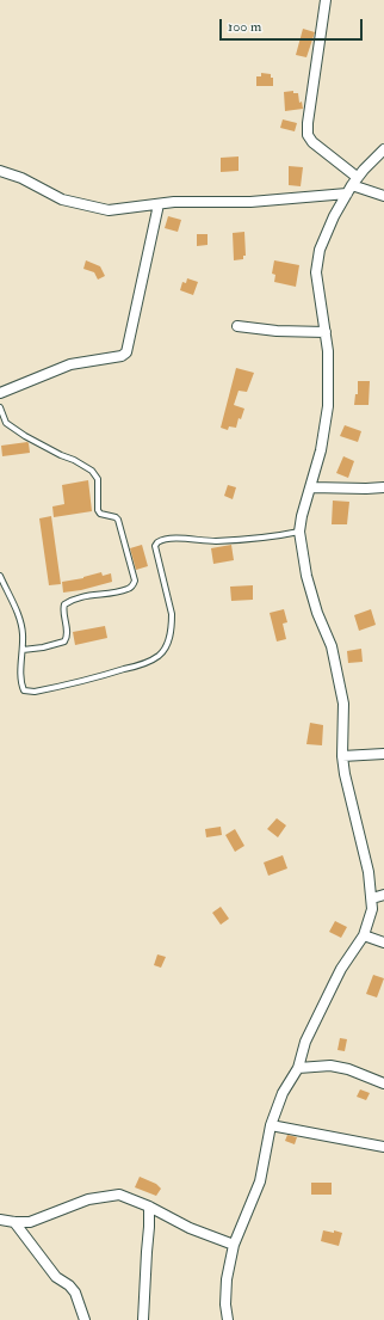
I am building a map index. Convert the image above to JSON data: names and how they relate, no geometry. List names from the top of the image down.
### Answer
{
  "scale_bar": "100 m"
}
